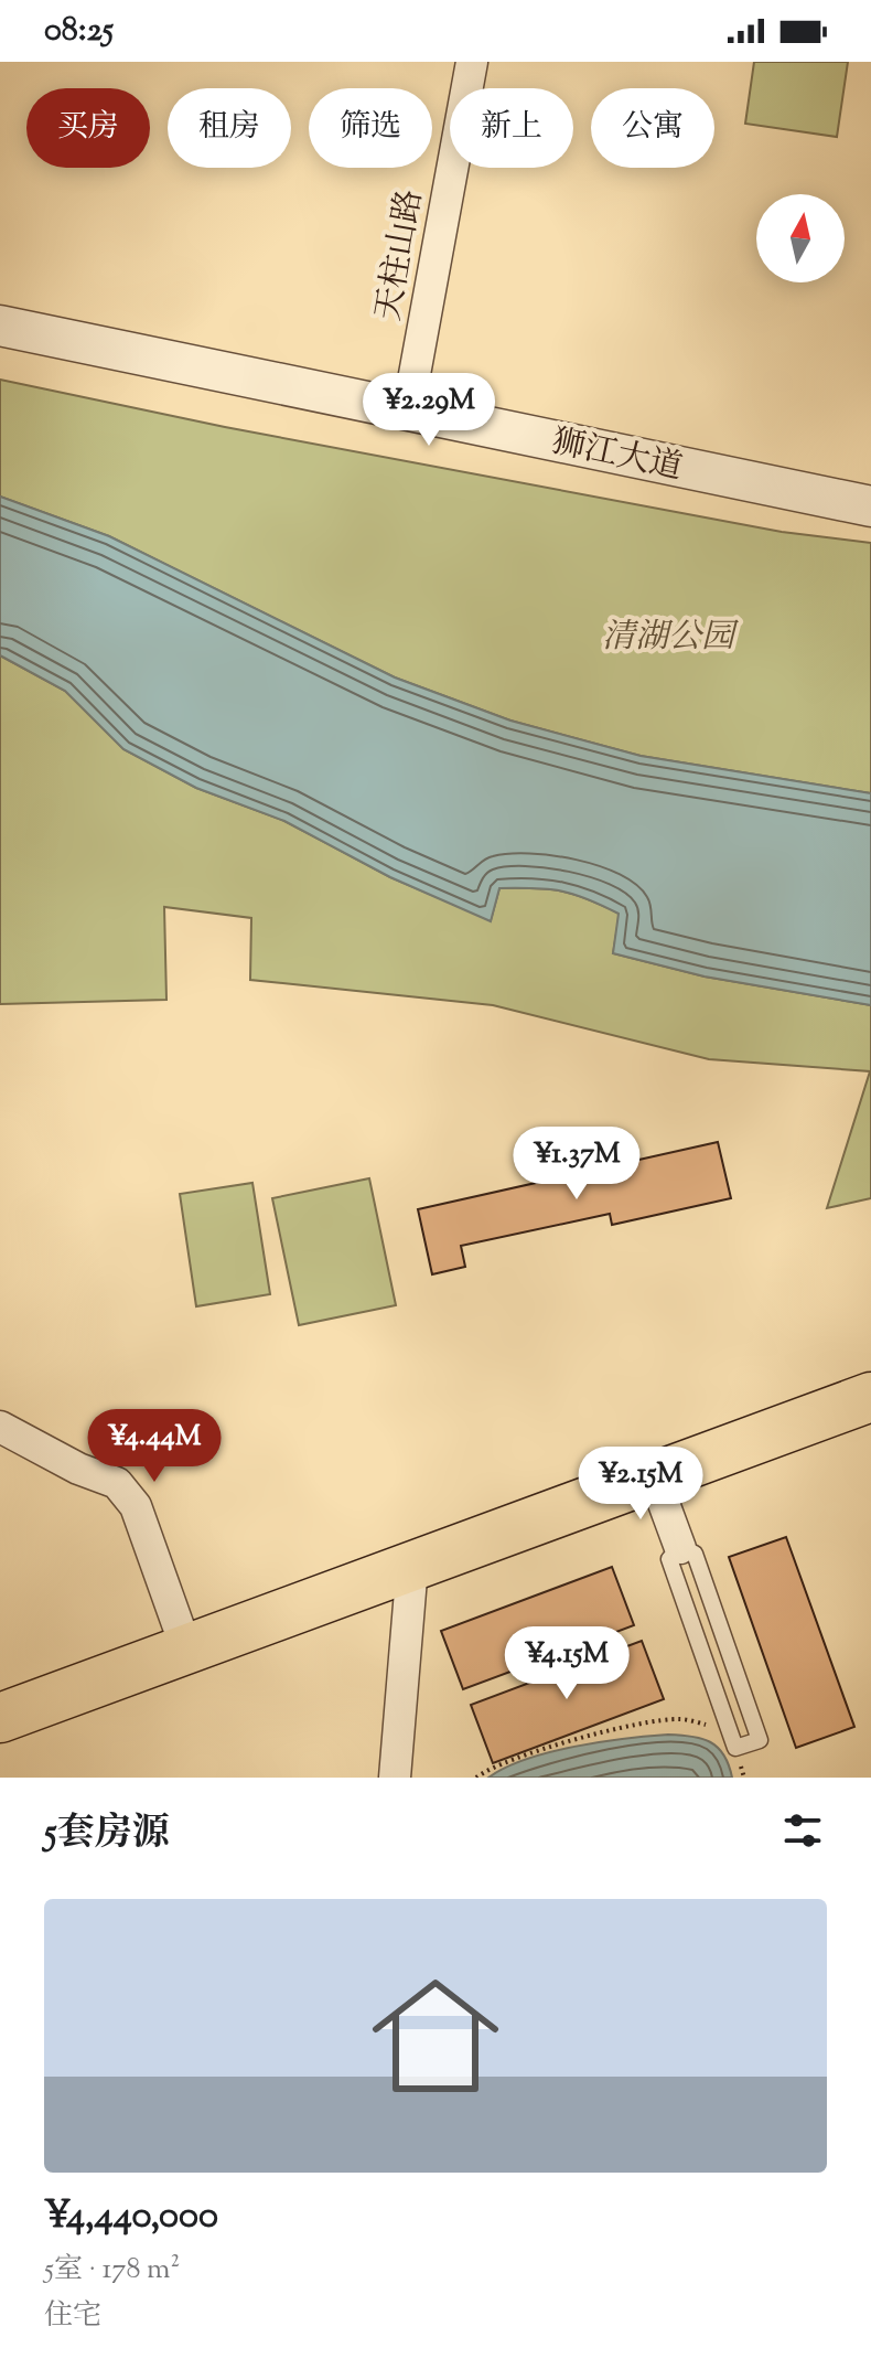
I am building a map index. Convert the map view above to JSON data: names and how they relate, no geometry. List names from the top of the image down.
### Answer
{
  "streets": {
    "street": ["天柱山路", "狮江大道"]
  },
  "crossings": [
    ["天柱山路", "狮江大道"]
  ],
  "parks": ["清湖公园"],
  "north": "top",
  "page": {
    "status": "08:25",
    "chip": [
      "买房",
      "租房",
      "筛选",
      "新上",
      "公寓"
    ],
    "price": [
      "¥2.29M",
      "¥1.37M",
      "¥4.44M",
      "¥2.15M",
      "¥4.15M"
    ],
    "heading": "5套房源",
    "list": [
      {
        "name": "¥4,440,000",
        "note": "5室 · 178 m² · 住宅"
      }
    ]
  }
}
